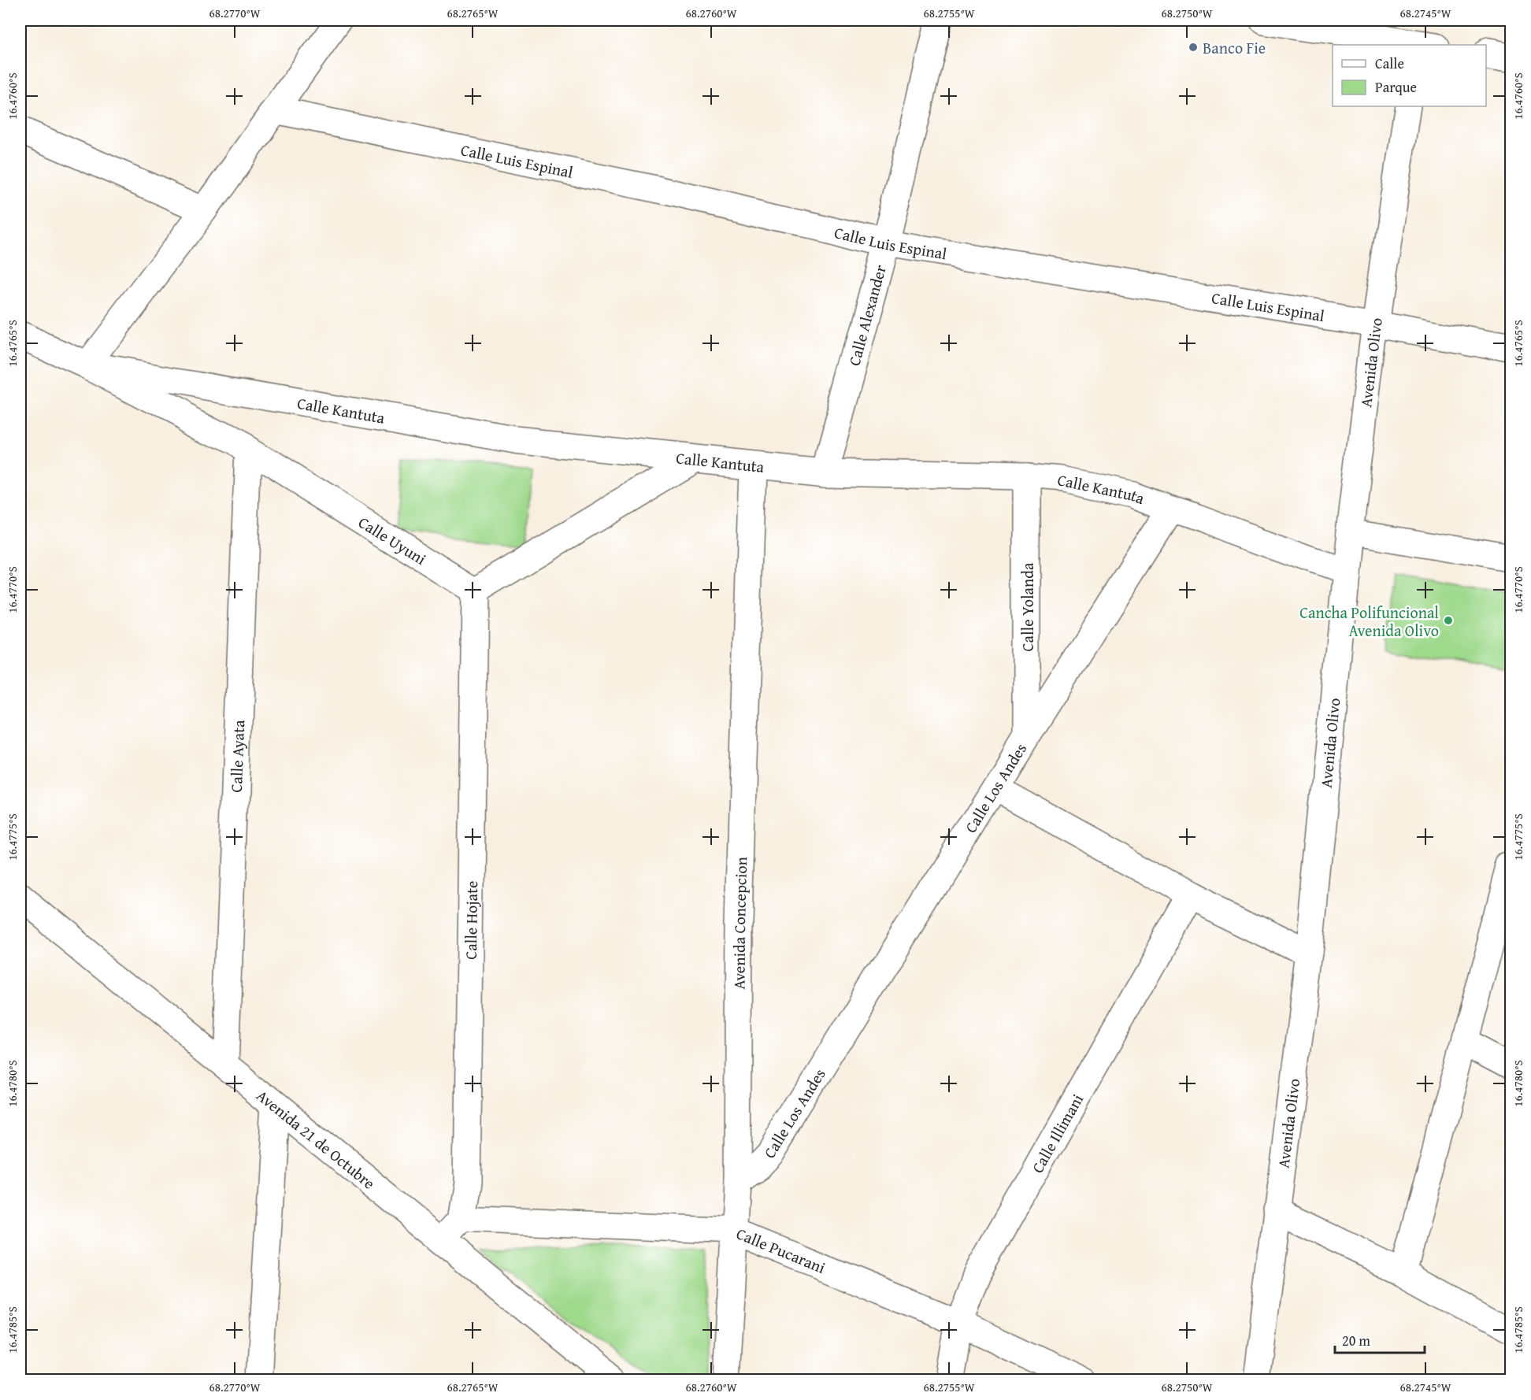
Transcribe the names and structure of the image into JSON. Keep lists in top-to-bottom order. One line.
{"streets":{"street":["Calle Luis Espinal","Calle Alexander","Avenida Olivo","Calle Kantuta","Calle Uyuni","Calle Yolanda","Calle Ayata","Calle Los Andes","Calle Hojate","Avenida Concepcion","Calle Illimani","Avenida 21 de Octubre","Calle Pucarani"]},"crossings":[["Calle Luis Espinal","Calle Alexander"],["Calle Luis Espinal","Avenida Olivo"],["Calle Alexander","Calle Kantuta"],["Avenida Olivo","Calle Kantuta"],["Calle Kantuta","Calle Uyuni"],["Calle Kantuta","Calle Yolanda"],["Calle Kantuta","Calle Los Andes"],["Calle Kantuta","Avenida Concepcion"],["Calle Uyuni","Calle Ayata"],["Calle Uyuni","Calle Hojate"],["Calle Yolanda","Calle Los Andes"],["Calle Ayata","Avenida 21 de Octubre"],["Calle Los Andes","Avenida Concepcion"],["Calle Hojate","Calle Pucarani"],["Avenida Concepcion","Calle Pucarani"],["Calle Illimani","Calle Pucarani"]],"places":["Banco Fie","Cancha Polifuncional Avenida Olivo"],"legend":["Calle","Parque"],"scale_bar":"20 m","coordinates":["68.2770°W","68.2765°W","68.2760°W","68.2755°W","68.2750°W","68.2745°W","16.4760°S","16.4765°S","16.4770°S","16.4775°S","16.4780°S","16.4785°S"]}
